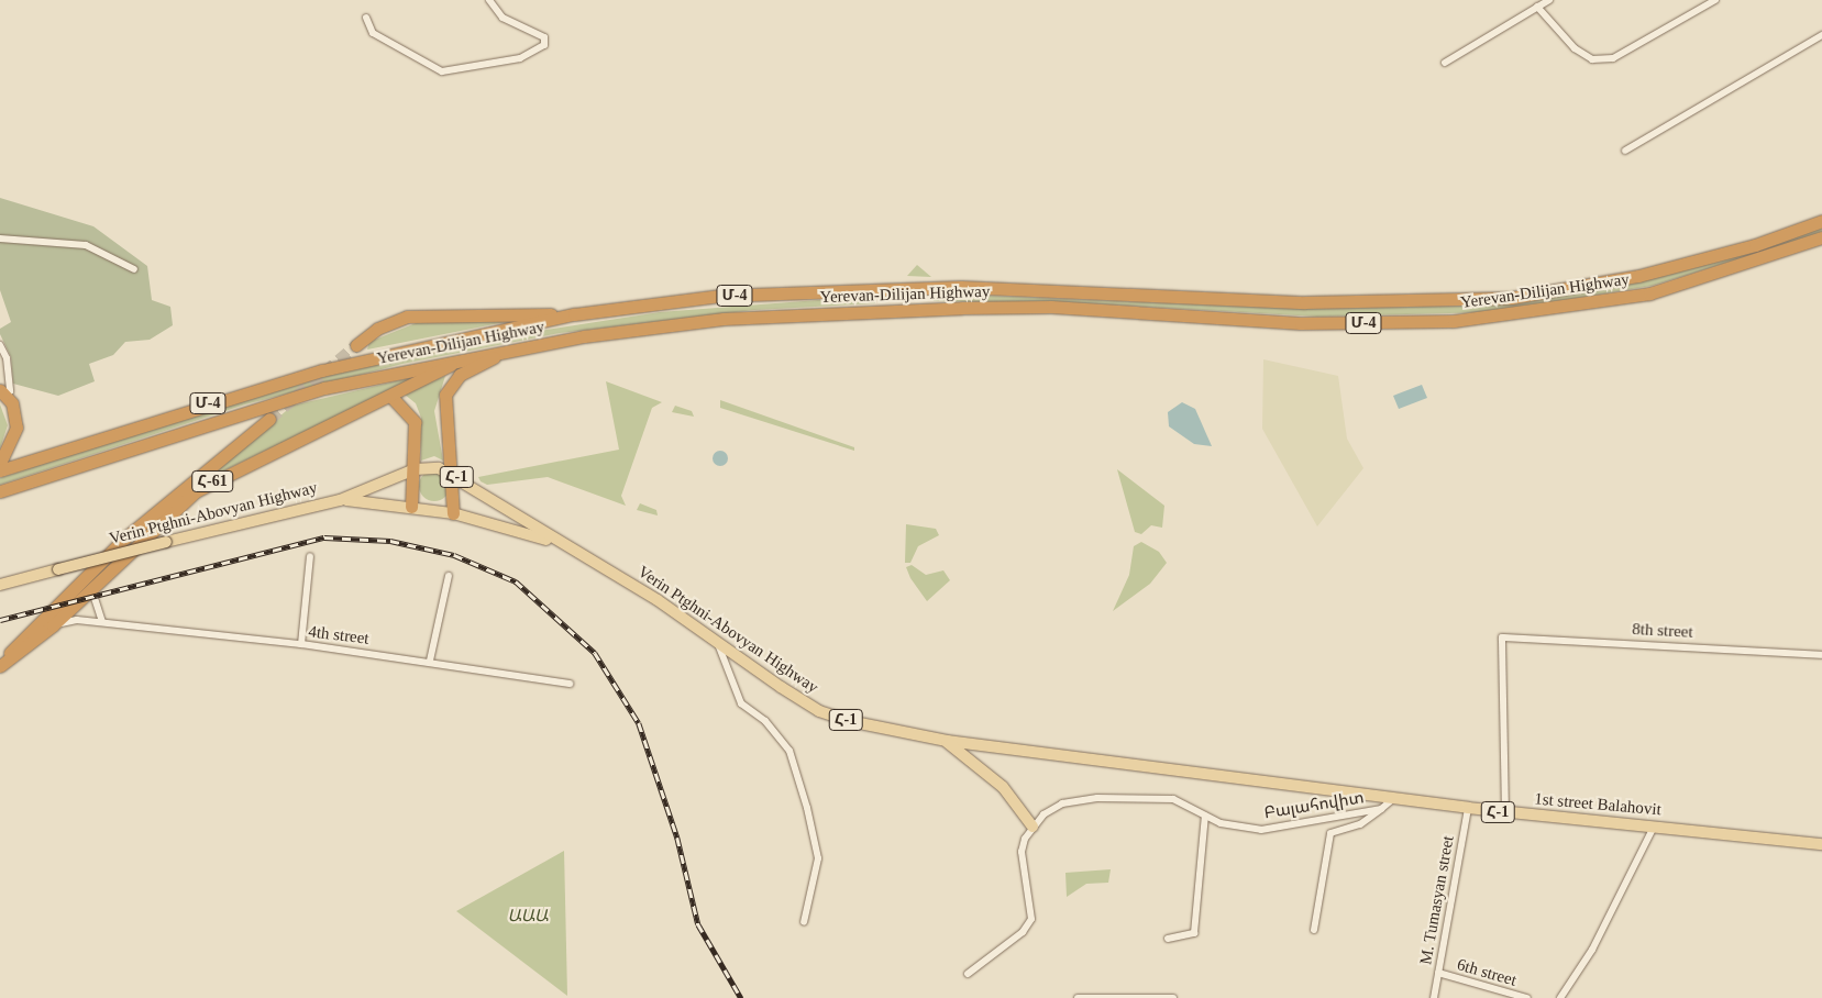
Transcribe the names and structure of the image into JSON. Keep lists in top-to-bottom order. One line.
{"streets":{"highway":["Yerevan-Dilijan Highway","Մ-4","Հ-61"],"main road":["Հ-1","Verin Ptghni-Abovyan Highway","1st street Balahovit"],"street":["8th street","4th street","Բալահովիտ","M. Tumasyan street","6th street"]},"crossings":[["Yerevan-Dilijan Highway","Հ-61"],["Հ-61","4th street"],["Verin Ptghni-Abovyan Highway","1st street Balahovit"],["8th street","1st street Balahovit"],["1st street Balahovit","Բալահովիտ"],["1st street Balahovit","M. Tumasyan street"],["M. Tumasyan street","6th street"]],"parks":["ԱԱԱ"]}
